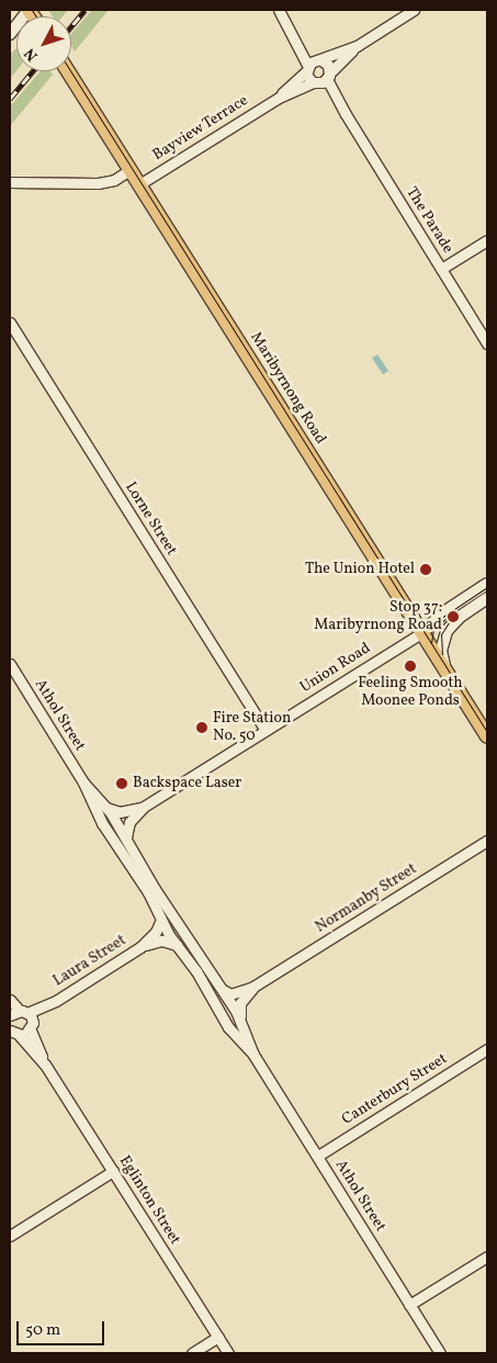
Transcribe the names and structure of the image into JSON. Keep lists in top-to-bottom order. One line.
{"streets":{"main road":["Maribyrnong Road"],"street":["Bayview Terrace","The Parade","Lorne Street","Union Road","Athol Street","Normanby Street","Laura Street","Canterbury Street","Eglinton Street"]},"crossings":[["Bayview Terrace","The Parade"],["Bayview Terrace","Maribyrnong Road"],["Maribyrnong Road","Union Road"],["Lorne Street","Union Road"],["Union Road","Athol Street"],["Athol Street","Normanby Street"],["Athol Street","Laura Street"],["Athol Street","Canterbury Street"],["Laura Street","Eglinton Street"]],"places":["The Union Hotel","Stop 37: Maribyrnong Road","Feeling Smooth Moonee Ponds","Fire Station No. 50","Backspace Laser"],"scale_bar":"50 m","north":"bottom left"}
